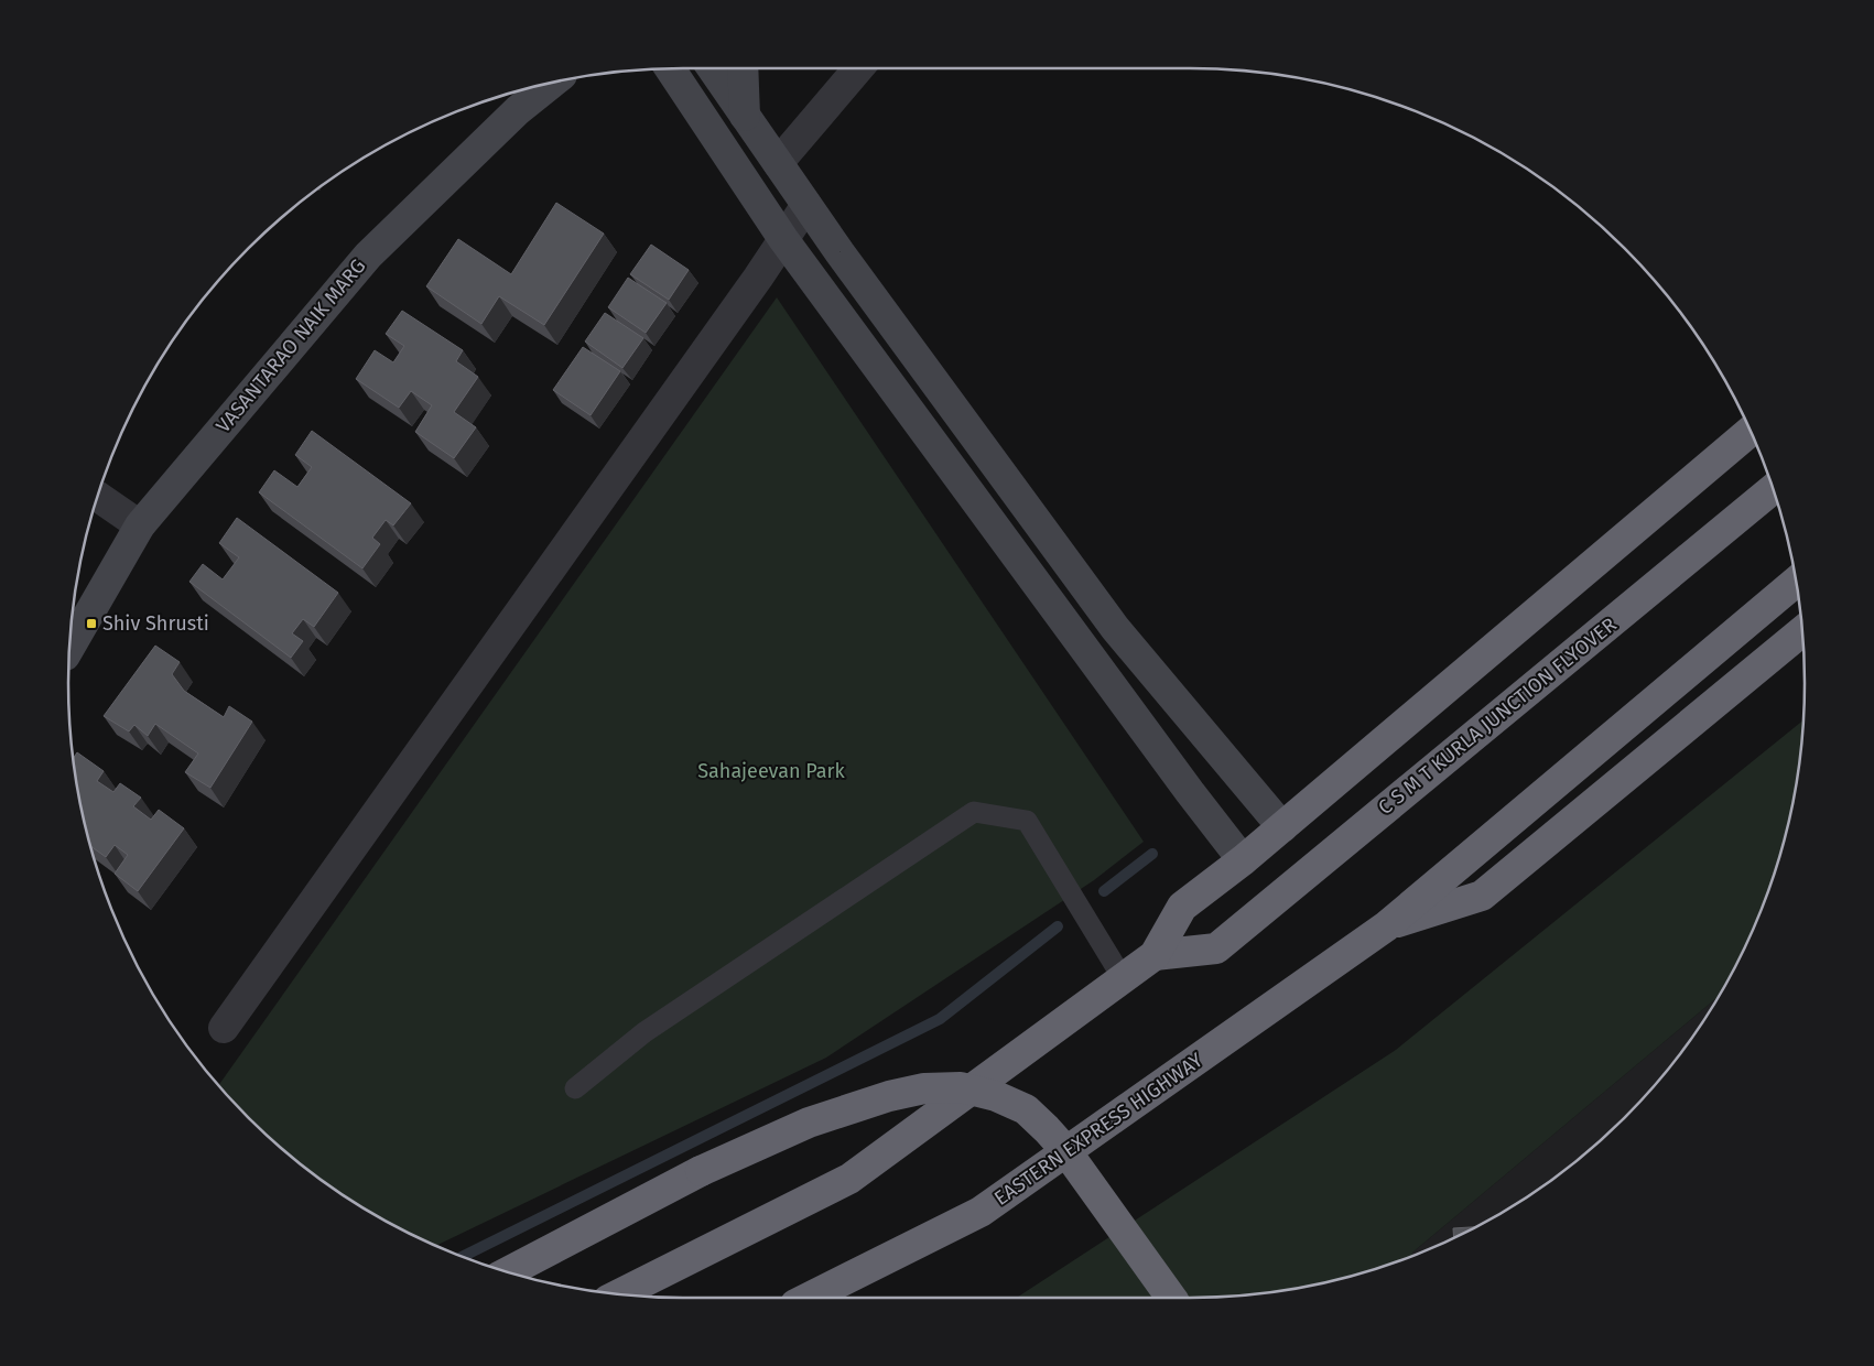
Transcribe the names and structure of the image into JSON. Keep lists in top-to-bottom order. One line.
{"streets":{"highway":["C S M T KURLA JUNCTION FLYOVER","EASTERN EXPRESS HIGHWAY"],"street":["VASANTARAO NAIK MARG"]},"parks":["Sahajeevan Park"],"places":{"transit":["Shiv Shrusti"]}}
